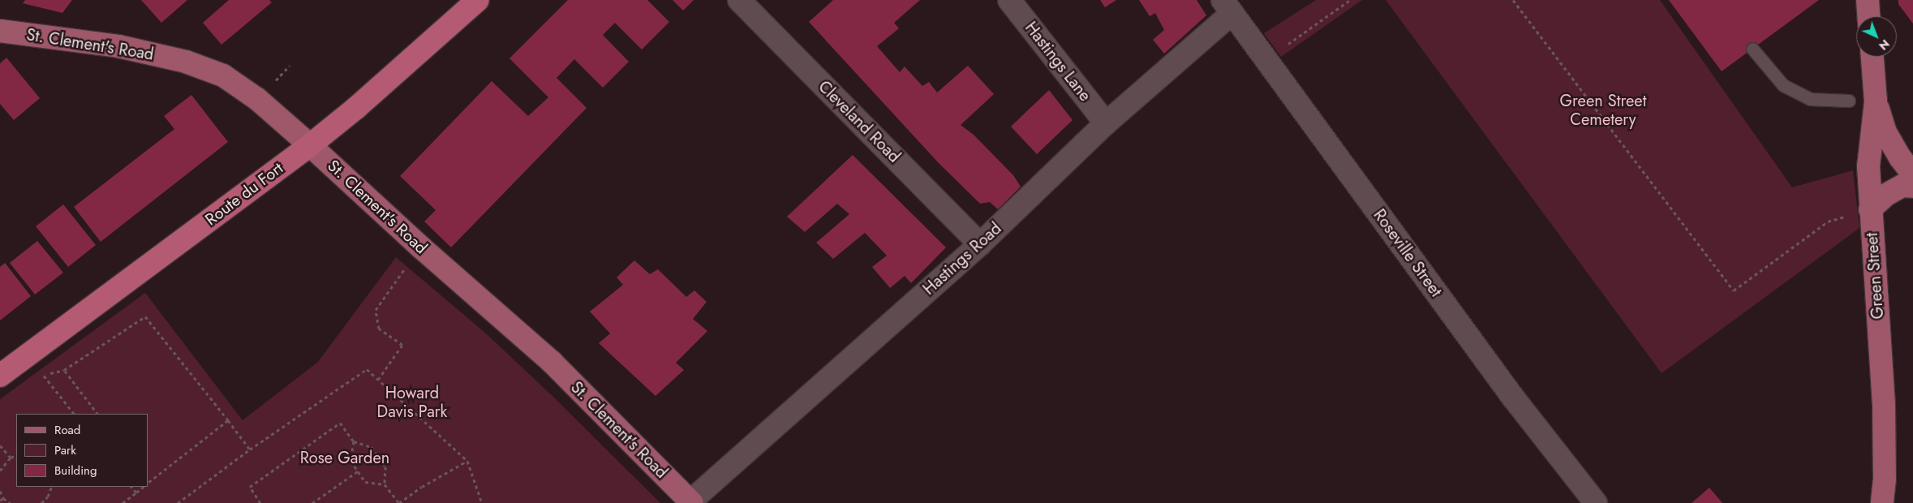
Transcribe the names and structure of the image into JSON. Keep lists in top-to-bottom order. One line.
{"streets":{"highway":["Route du Fort"],"main road":["St. Clement's Road","Hastings Lane","Cleveland Road","Roseville Street","Hastings Road","Green Street"]},"crossings":[["St. Clement's Road","Route du Fort"],["St. Clement's Road","Hastings Road"],["Hastings Lane","Hastings Road"],["Cleveland Road","Hastings Road"],["Roseville Street","Hastings Road"]],"parks":["Green Street Cemetery","Howard Davis Park","Rose Garden"],"legend":["Road","Park","Building"],"north":"bottom right"}
